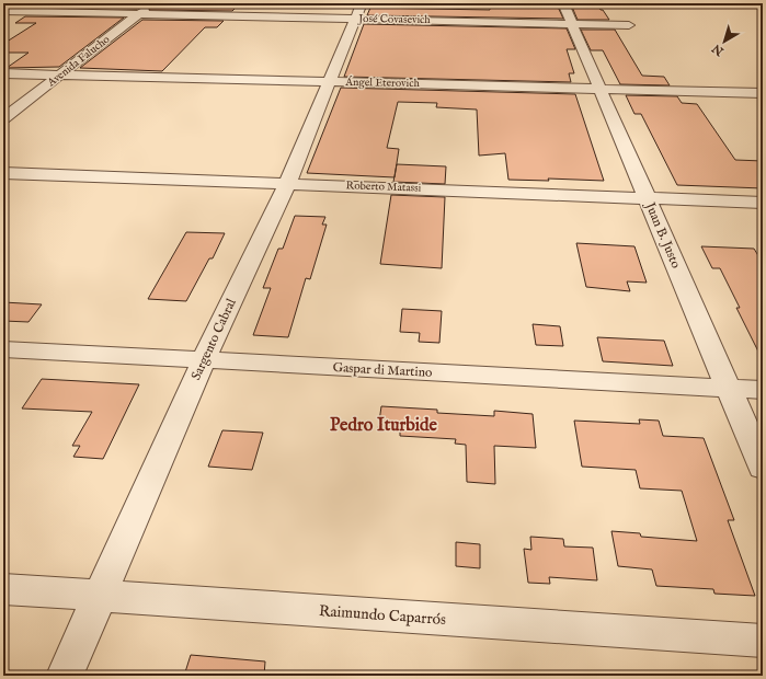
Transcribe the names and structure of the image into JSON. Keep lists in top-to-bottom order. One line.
{"streets":{"street":["José Covasevich","Avenida Falucho","Ángel Eterovich","Roberto Matassi","Juan B. Justo","Sargento Cabral","Gaspar di Martino","Raimundo Caparrós"]},"crossings":[["José Covasevich","Avenida Falucho"],["José Covasevich","Juan B. Justo"],["José Covasevich","Sargento Cabral"],["Avenida Falucho","Ángel Eterovich"],["Ángel Eterovich","Juan B. Justo"],["Ángel Eterovich","Sargento Cabral"],["Roberto Matassi","Juan B. Justo"],["Roberto Matassi","Sargento Cabral"],["Juan B. Justo","Gaspar di Martino"],["Sargento Cabral","Gaspar di Martino"],["Sargento Cabral","Raimundo Caparrós"]],"districts":["Pedro Iturbide"],"north":"bottom left"}
